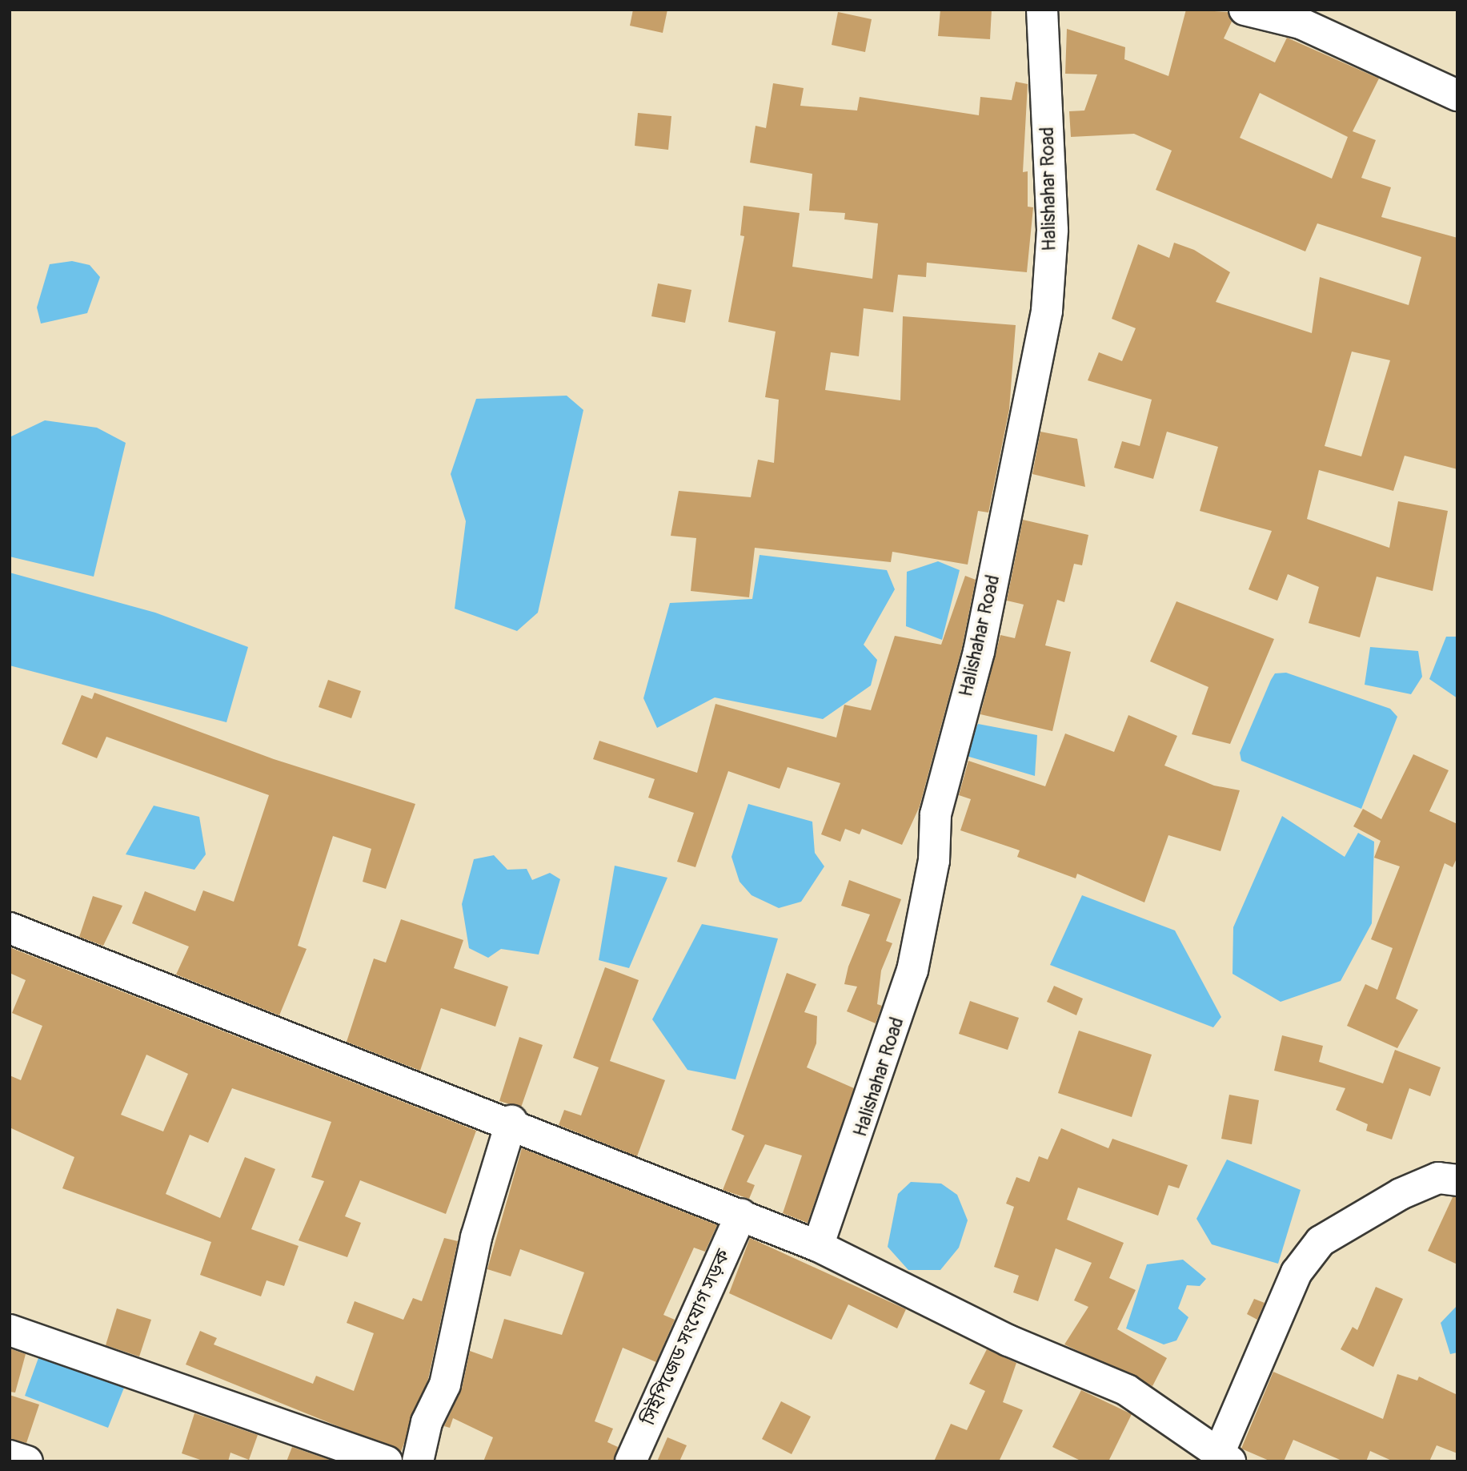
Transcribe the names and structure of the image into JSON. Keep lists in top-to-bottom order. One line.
{"streets":{"street":["Halishahar Road","সিইপিজেড সংযোগ সড়ক"]}}
